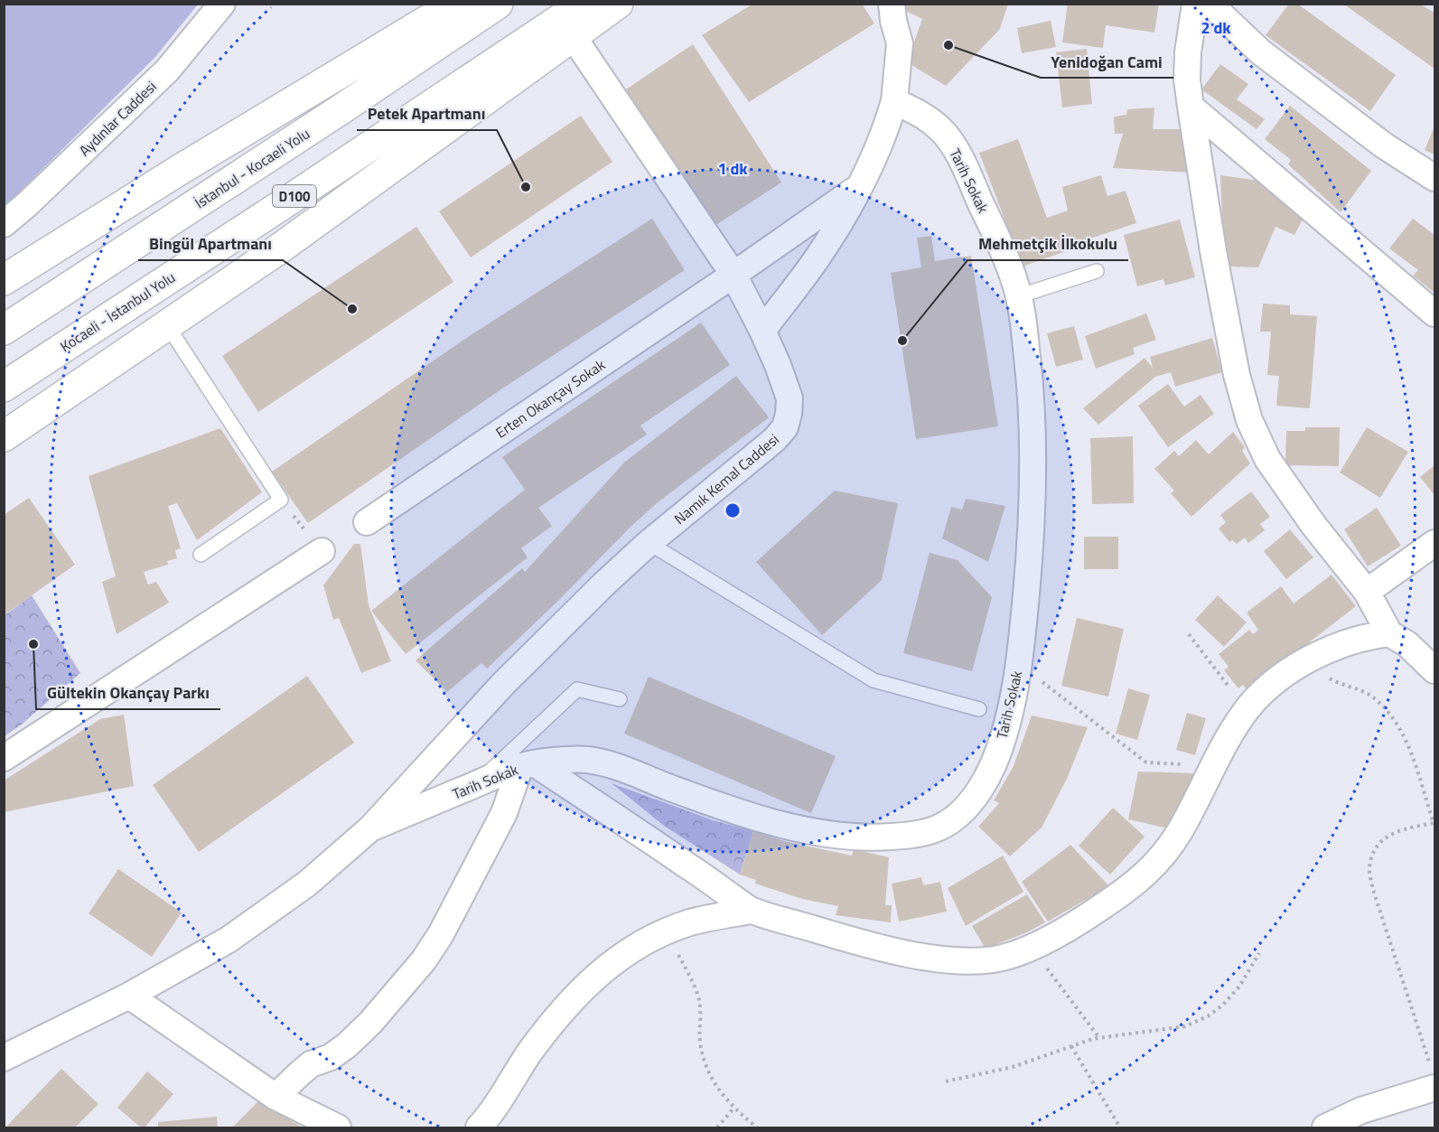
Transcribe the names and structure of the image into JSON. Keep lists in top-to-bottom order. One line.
{"streets":{"highway":["İstanbul - Kocaeli Yolu","D100","Kocaeli - İstanbul Yolu"],"street":["Aydınlar Caddesi","Tarih Sokak","Erten Okançay Sokak","Namık Kemal Caddesi"]},"crossings":[["Tarih Sokak","Namık Kemal Caddesi"],["Erten Okançay Sokak","Namık Kemal Caddesi"]],"places":["Yenidoğan Cami","Petek Apartmanı","Bingül Apartmanı","Mehmetçik İlkokulu","Gültekin Okançay Parkı"],"rings":["2 dk","1 dk"]}
